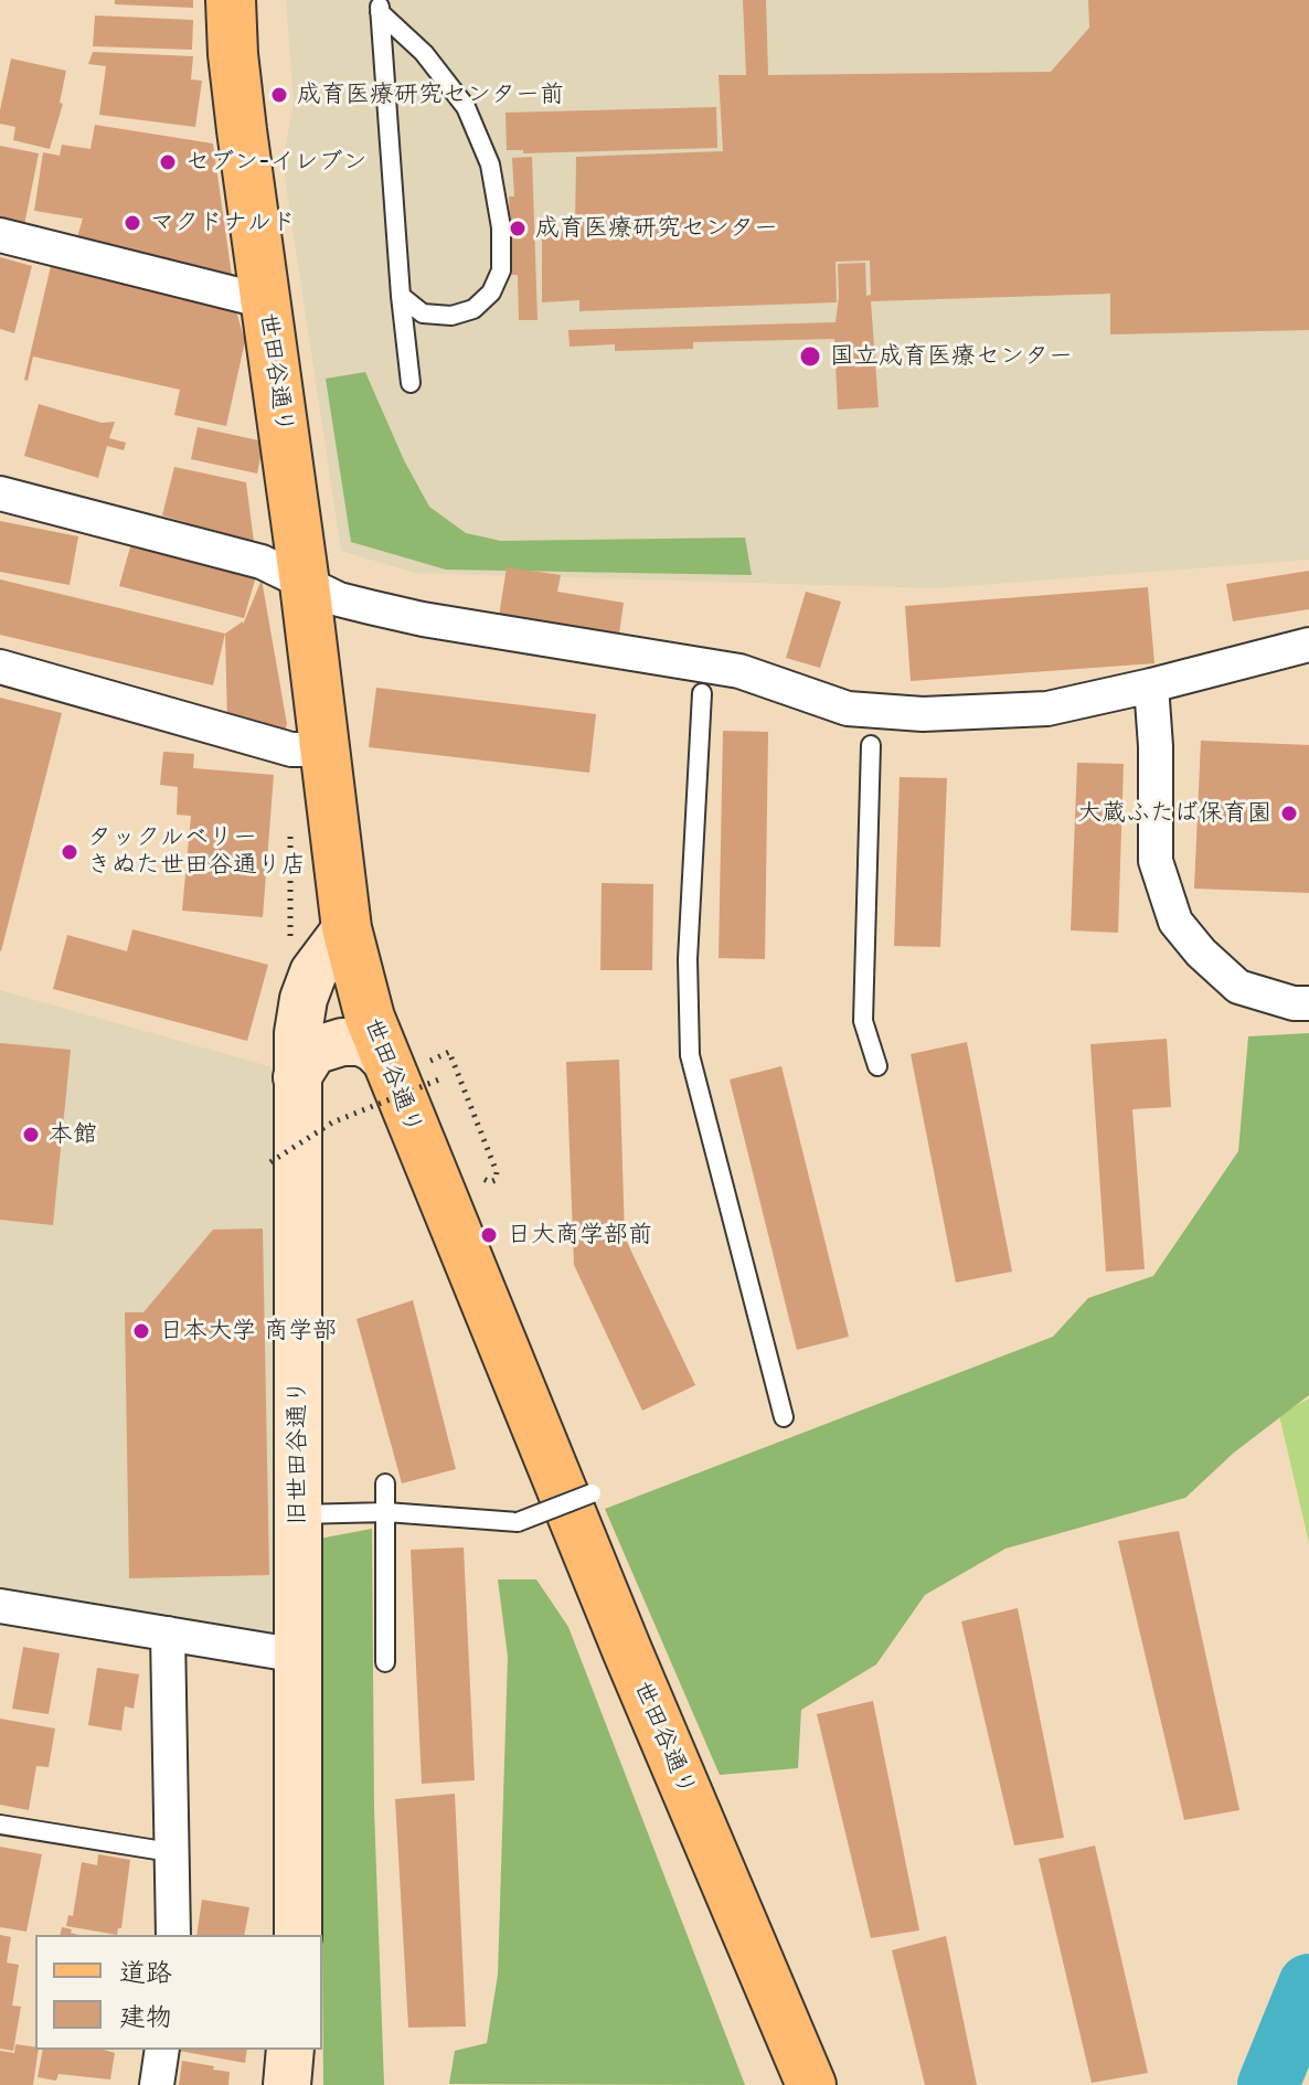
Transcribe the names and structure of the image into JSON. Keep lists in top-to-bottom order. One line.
{"streets":{"main road":["世田谷通り"],"street":["旧世田谷通り"]},"crossings":[["世田谷通り","旧世田谷通り"]],"places":["成育医療研究センター前","セブン-イレブン","マクドナルド","成育医療研究センター","国立成育医療センター","大蔵ふたば保育園","タックルベリー きぬた世田谷通り店","本館","日大商学部前","日本大学 商学部"],"legend":["道路","建物"]}
